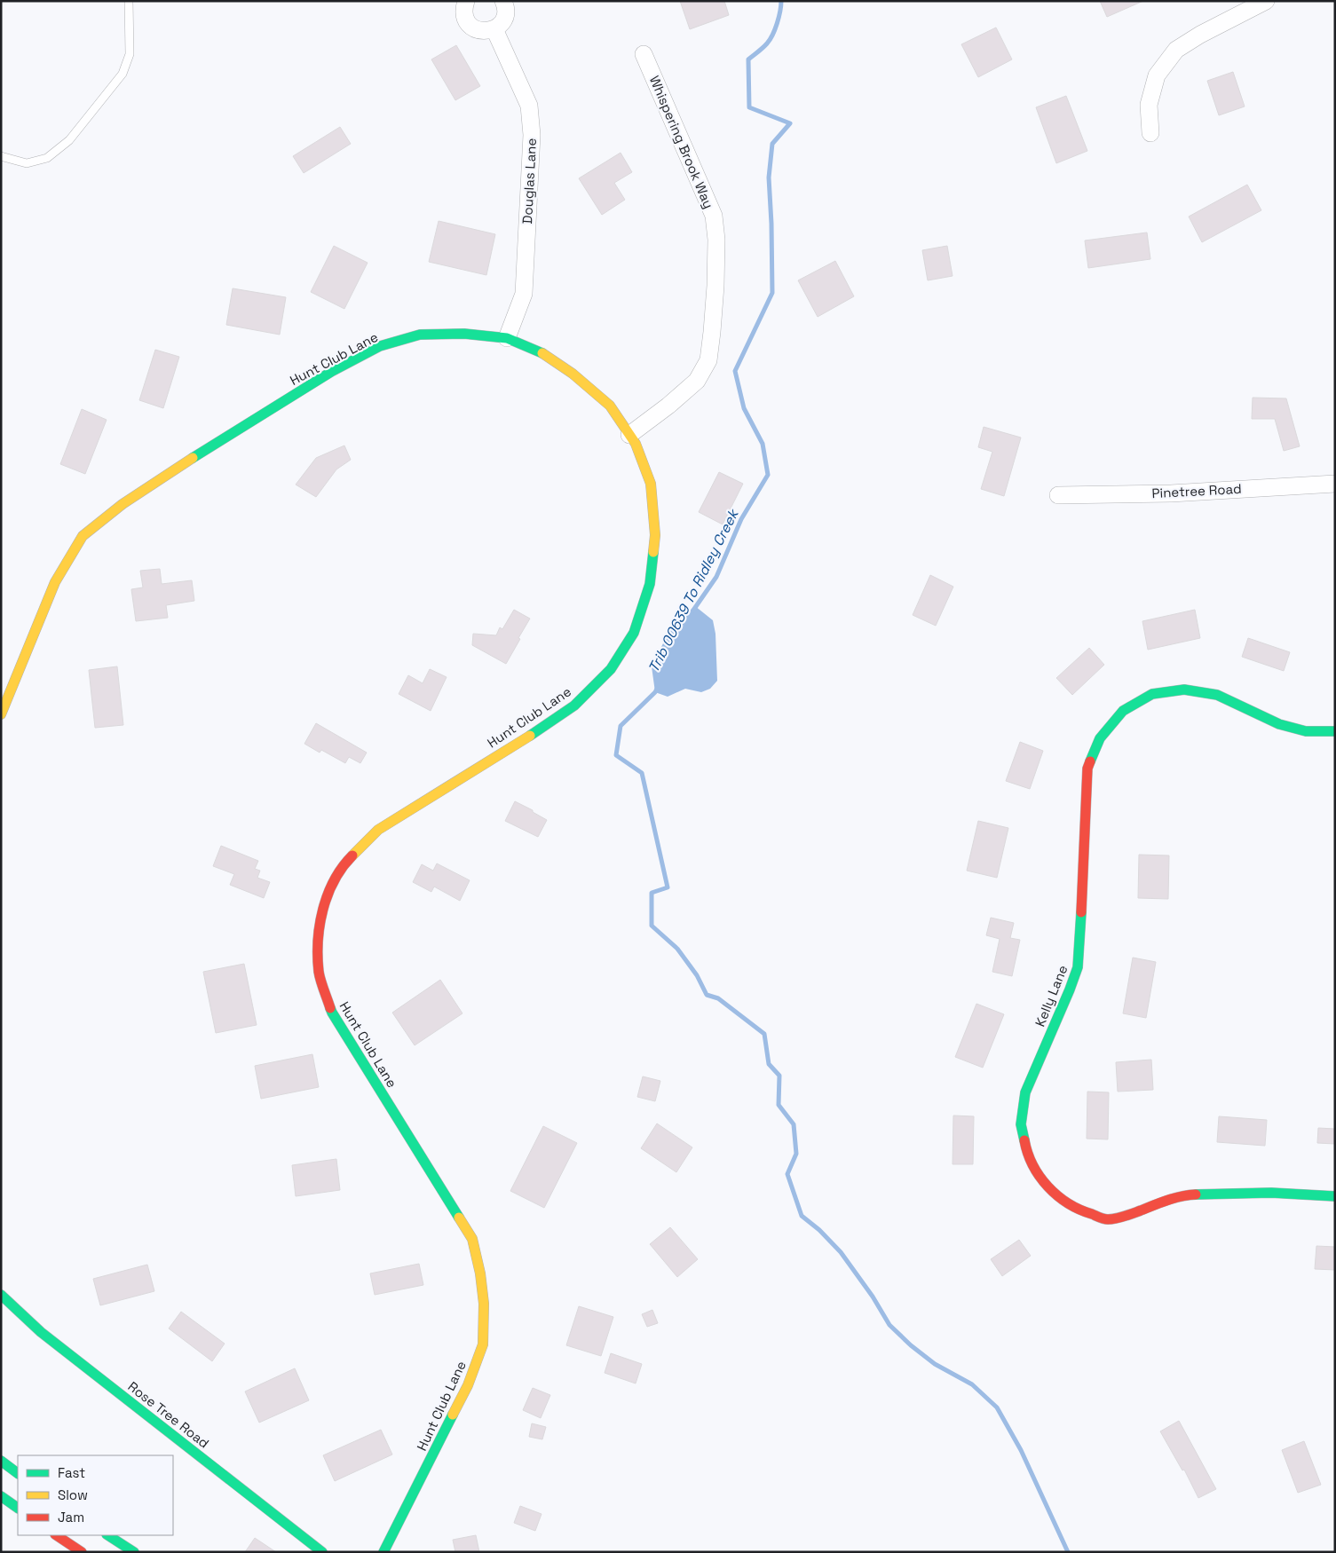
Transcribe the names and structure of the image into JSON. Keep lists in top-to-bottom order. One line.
{"streets":{"main road":["Hunt Club Lane","Kelly Lane","Rose Tree Road"],"street":["Whispering Brook Way","Douglas Lane","Pinetree Road"]},"crossings":[["Whispering Brook Way","Hunt Club Lane"],["Douglas Lane","Hunt Club Lane"]],"water":["Trib 00639 To Ridley Creek"],"legend":["Fast","Slow","Jam"]}
